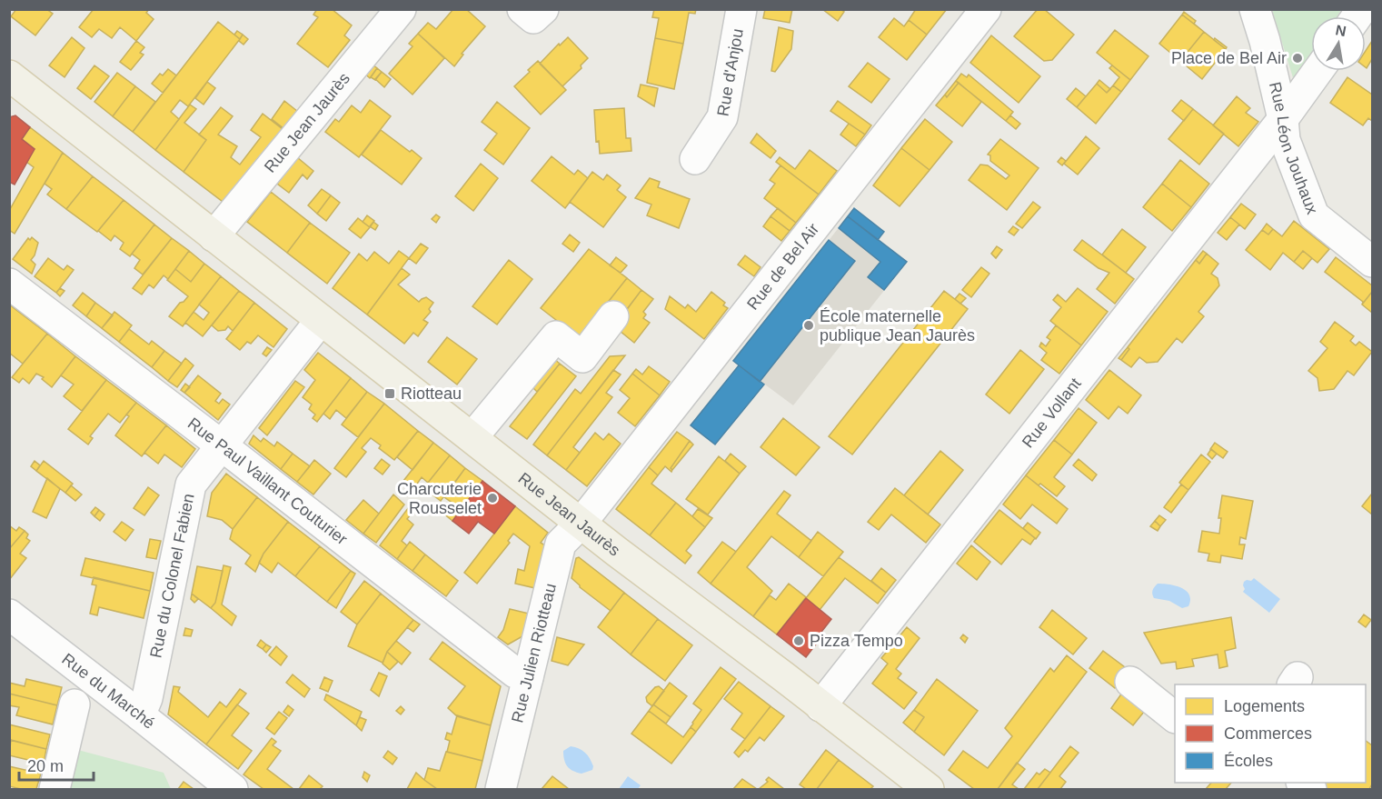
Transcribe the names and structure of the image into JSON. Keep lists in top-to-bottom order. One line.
{"streets":{"main road":["Rue Jean Jaurès"],"street":["Rue d'Anjou","Rue Léon Jouhaux","Rue de Bel Air","Rue Vollant","Rue Paul Vaillant Couturier","Rue du Colonel Fabien","Rue Julien Riotteau","Rue du Marché"]},"crossings":[["Rue Jean Jaurès","Rue de Bel Air"],["Rue Jean Jaurès","Rue Vollant"],["Rue Jean Jaurès","Rue du Colonel Fabien"],["Rue Jean Jaurès","Rue Julien Riotteau"],["Rue Léon Jouhaux","Rue Vollant"],["Rue de Bel Air","Rue Julien Riotteau"],["Rue Paul Vaillant Couturier","Rue du Colonel Fabien"],["Rue Paul Vaillant Couturier","Rue Julien Riotteau"],["Rue du Colonel Fabien","Rue du Marché"]],"places":{"other":["Place de Bel Air","École maternelle publique Jean Jaurès","Charcuterie Rousselet","Pizza Tempo"],"transit":["Riotteau"]},"legend":["Logements","Commerces","Écoles"],"scale_bar":"20 m","north":"top"}
